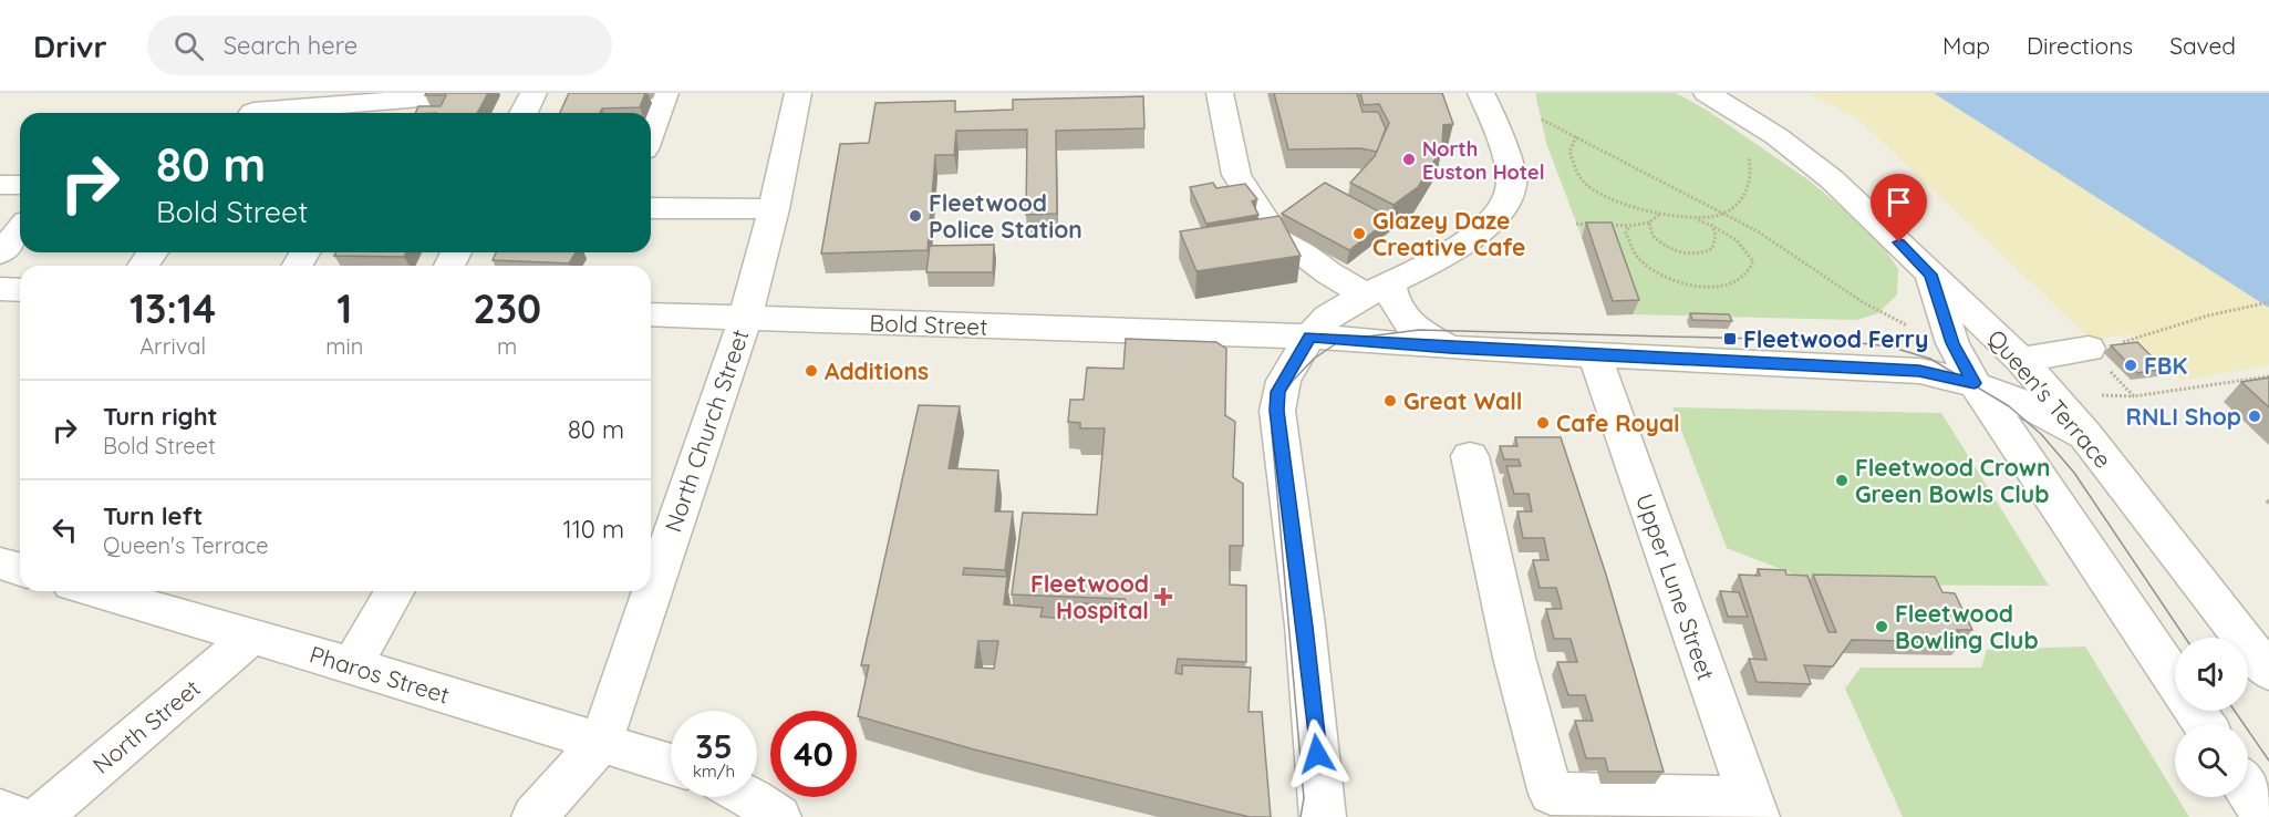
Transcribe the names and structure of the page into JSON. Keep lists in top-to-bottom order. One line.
{"streets":{"street":["Bold Street","Queen's Terrace","North Church Street","Upper Lune Street","Pharos Street","North Street"]},"crossings":[["Bold Street","Queen's Terrace"],["Bold Street","North Church Street"],["Bold Street","Upper Lune Street"],["North Church Street","Pharos Street"],["Pharos Street","North Street"]],"places":{"other":["North Euston Hotel","Fleetwood Police Station","Glazey Daze Creative Cafe","FBK","Additions","Great Wall","RNLI Shop","Cafe Royal","Fleetwood Crown Green Bowls Club","Fleetwood Bowling Club"],"transit":["Fleetwood Ferry"],"health":["Fleetwood Hospital"]},"page":{"header":"Drivr","search":"Search here","nav":["Map","Directions","Saved"],"turn":["80 m","Bold Street"],"eta":["13:14","Arrival","1","min","230","m"],"list":[{"name":"Turn right","note":"Bold Street","value":"80 m"},{"name":"Turn left","note":"Queen's Terrace","value":"110 m"}],"speed":"35 km/h","limit":"40"}}
